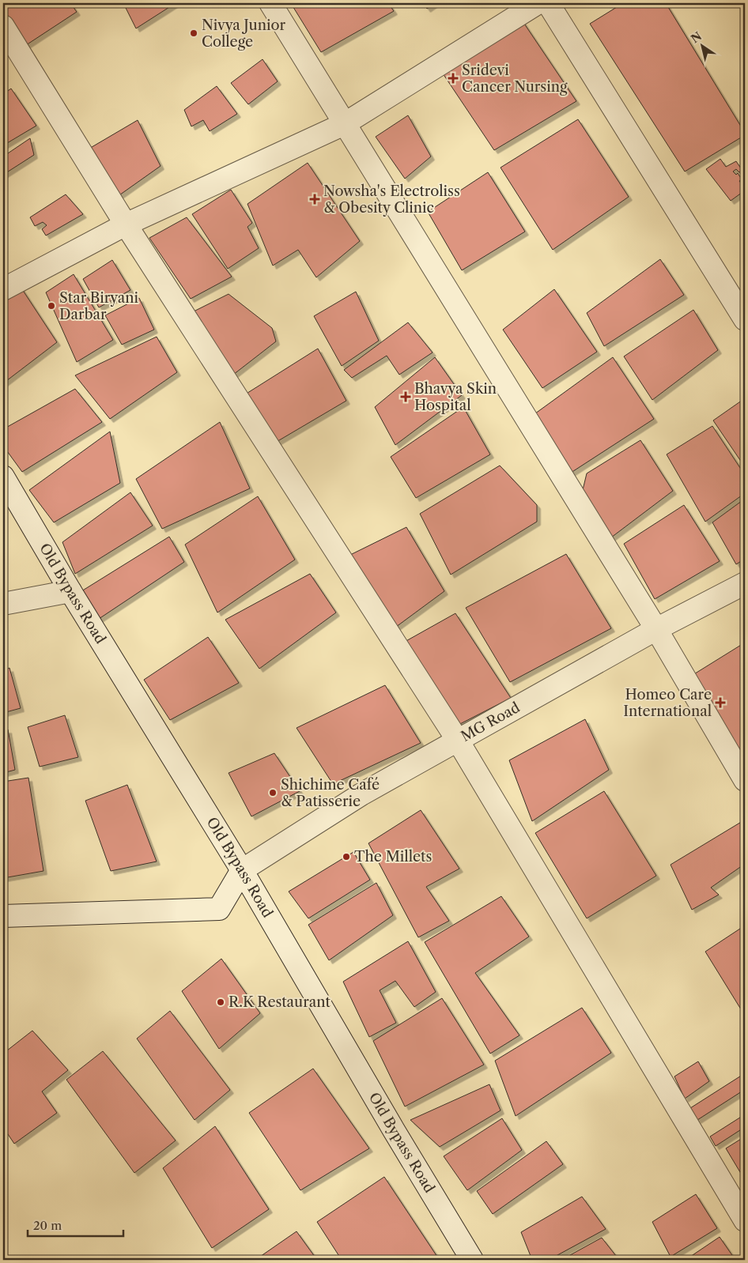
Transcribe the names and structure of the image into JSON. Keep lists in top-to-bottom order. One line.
{"streets":{"street":["Old Bypass Road","MG Road"]},"crossings":[["Old Bypass Road","MG Road"]],"places":{"other":["Nivya Junior College","Star Biryani Darbar","Shichime Café & Patisserie","The Millets","R.K Restaurant"],"health":["Sridevi Cancer Nursing","Nowsha's Electroliss & Obesity Clinic","Bhavya Skin Hospital","Homeo Care International"]},"scale_bar":"20 m","north":"top left"}
